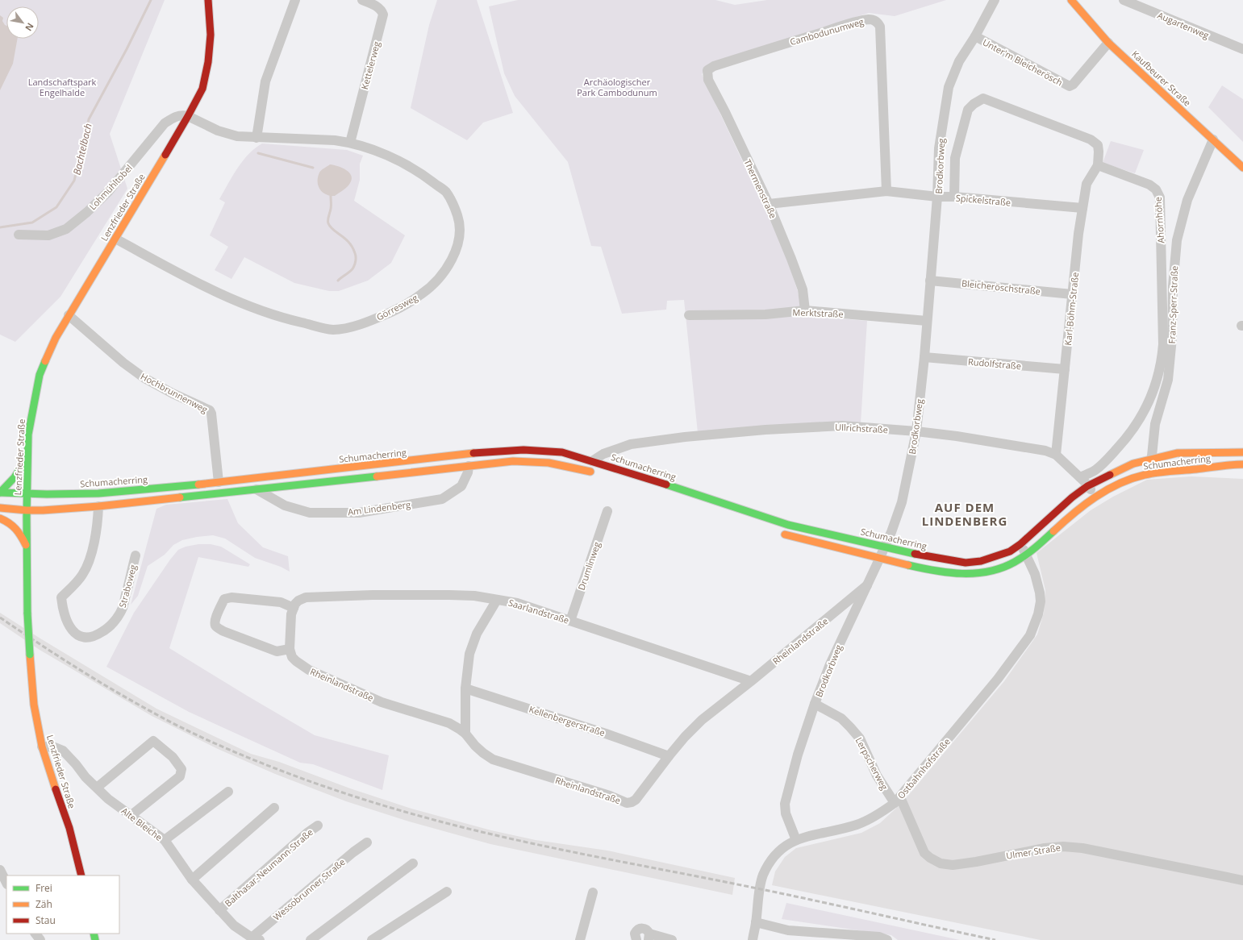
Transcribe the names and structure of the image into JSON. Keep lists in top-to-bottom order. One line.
{"streets":{"main road":["Kaufbeurer Straße","Lenzfrieder Straße","Schumacherring"],"street":["Augartenweg","Cambodunumweg","Unter'm Bleicherösch","Kettelerweg","Brodkorbweg","Lohmühltobel","Thermenstraße","Spickelstraße","Ahornhöhe","Bleicheröschstraße","Franz-Sperr-Straße","Görresweg","Karl-Böhm-Straße","Merktstraße","Rudolfstraße","Hochbrunnenweg","Ullrichstraße","Am Lindenberg","Drumlinweg","Straboweg","Saarlandstraße","Rheinlandstraße","Kellenbergerstraße","Lerpscherweg","Ostbahnhofstraße","Alte Bleiche","Ulmer Straße","Balthasar-Neumann-Straße","Wessobrunner Straße"]},"crossings":[["Cambodunumweg","Thermenstraße"],["Cambodunumweg","Spickelstraße"],["Unter'm Bleicherösch","Kaufbeurer Straße"],["Unter'm Bleicherösch","Brodkorbweg"],["Kettelerweg","Görresweg"],["Kaufbeurer Straße","Franz-Sperr-Straße"],["Brodkorbweg","Spickelstraße"],["Brodkorbweg","Bleicheröschstraße"],["Brodkorbweg","Merktstraße"],["Brodkorbweg","Rudolfstraße"],["Brodkorbweg","Ullrichstraße"],["Brodkorbweg","Schumacherring"],["Brodkorbweg","Rheinlandstraße"],["Brodkorbweg","Lerpscherweg"],["Brodkorbweg","Ostbahnhofstraße"],["Lohmühltobel","Lenzfrieder Straße"],["Lohmühltobel","Görresweg"],["Thermenstraße","Spickelstraße"],["Thermenstraße","Merktstraße"],["Spickelstraße","Karl-Böhm-Straße"],["Lenzfrieder Straße","Görresweg"],["Lenzfrieder Straße","Hochbrunnenweg"],["Lenzfrieder Straße","Schumacherring"],["Lenzfrieder Straße","Alte Bleiche"],["Ahornhöhe","Karl-Böhm-Straße"],["Ahornhöhe","Ullrichstraße"],["Bleicheröschstraße","Karl-Böhm-Straße"],["Franz-Sperr-Straße","Schumacherring"],["Karl-Böhm-Straße","Rudolfstraße"],["Karl-Böhm-Straße","Ullrichstraße"],["Hochbrunnenweg","Schumacherring"],["Ullrichstraße","Schumacherring"],["Schumacherring","Ostbahnhofstraße"],["Drumlinweg","Saarlandstraße"],["Saarlandstraße","Rheinlandstraße"],["Rheinlandstraße","Kellenbergerstraße"],["Lerpscherweg","Ostbahnhofstraße"],["Lerpscherweg","Ulmer Straße"],["Ostbahnhofstraße","Ulmer Straße"],["Alte Bleiche","Balthasar-Neumann-Straße"],["Alte Bleiche","Wessobrunner Straße"]],"districts":["AUF DEM LINDENBERG"],"water":["Bachtelbach"],"parks":["Landschaftspark Engelhalde","Archäologischer Park Cambodunum"],"legend":["Frei","Zäh","Stau"],"north":"bottom right"}
